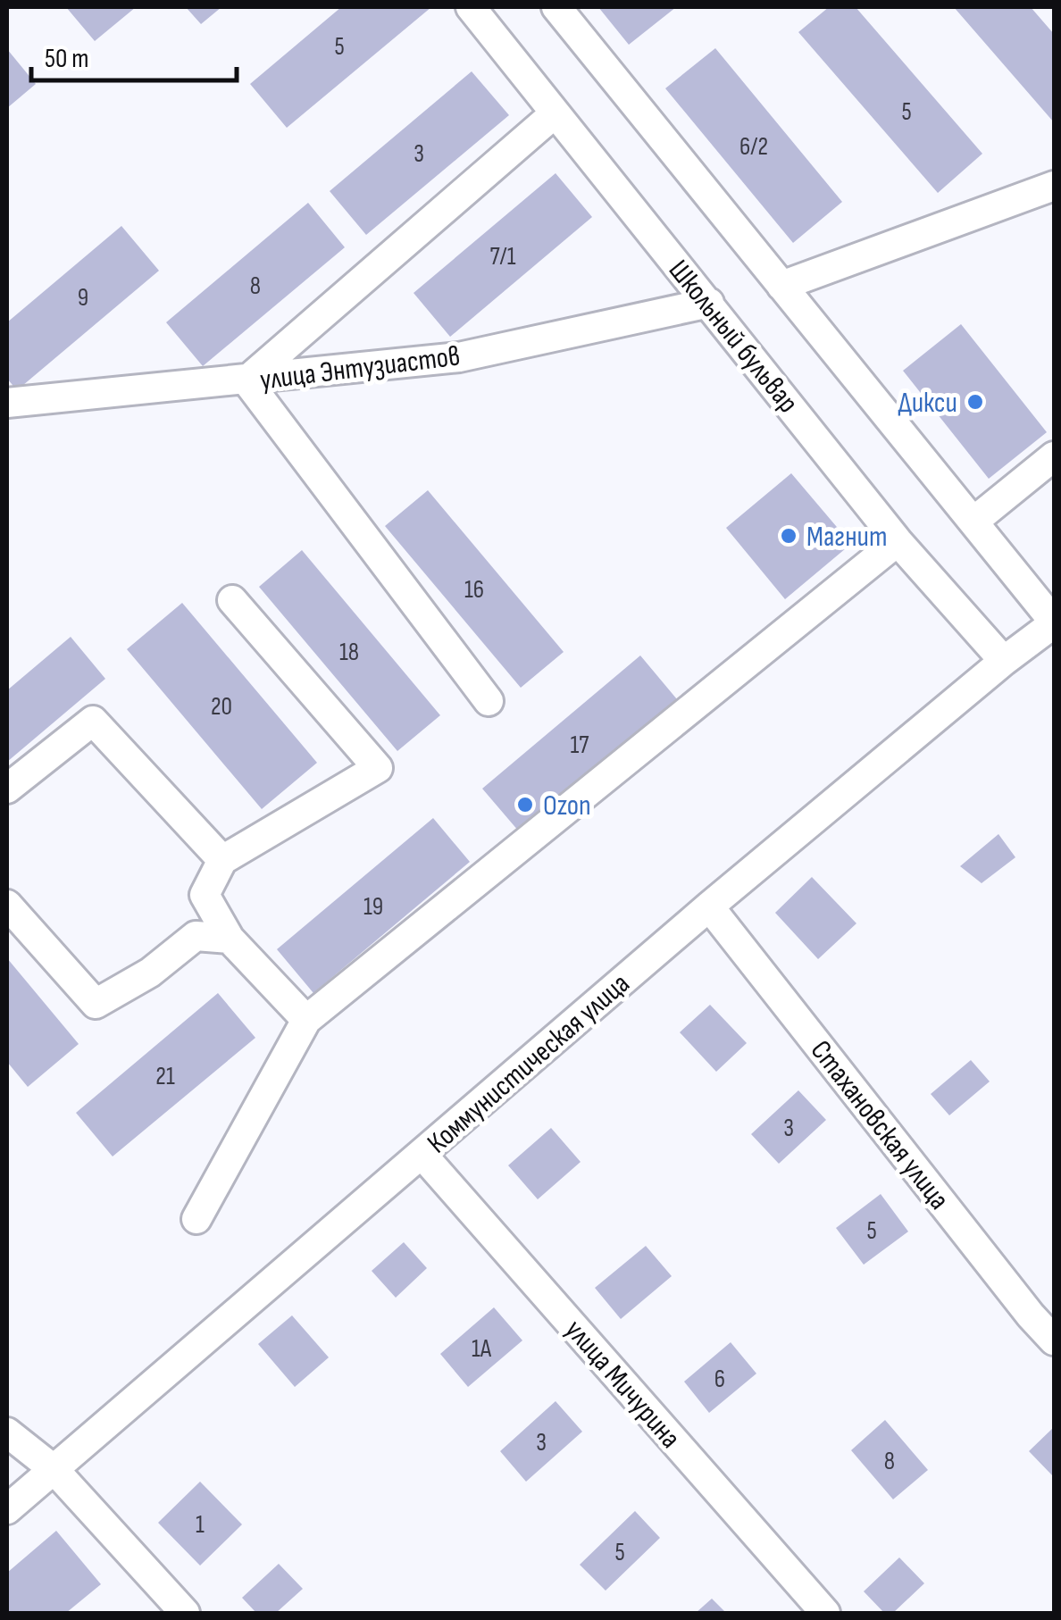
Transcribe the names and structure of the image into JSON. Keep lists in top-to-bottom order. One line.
{"streets":{"street":["Школьный бульвар","улица Энтузиастов","Коммунистическая улица","Стахановская улица","улица Мичурина"]},"crossings":[["Школьный бульвар","улица Энтузиастов"],["Школьный бульвар","Коммунистическая улица"],["Коммунистическая улица","Стахановская улица"],["Коммунистическая улица","улица Мичурина"]],"places":["Дикси","Магнит","Ozon"],"house_numbers":["5","5","6/2","3","7/1","8","9","16","18","20","17","19","21","3","5","1А","6","3","8","1","5"],"scale_bar":"50 m"}
